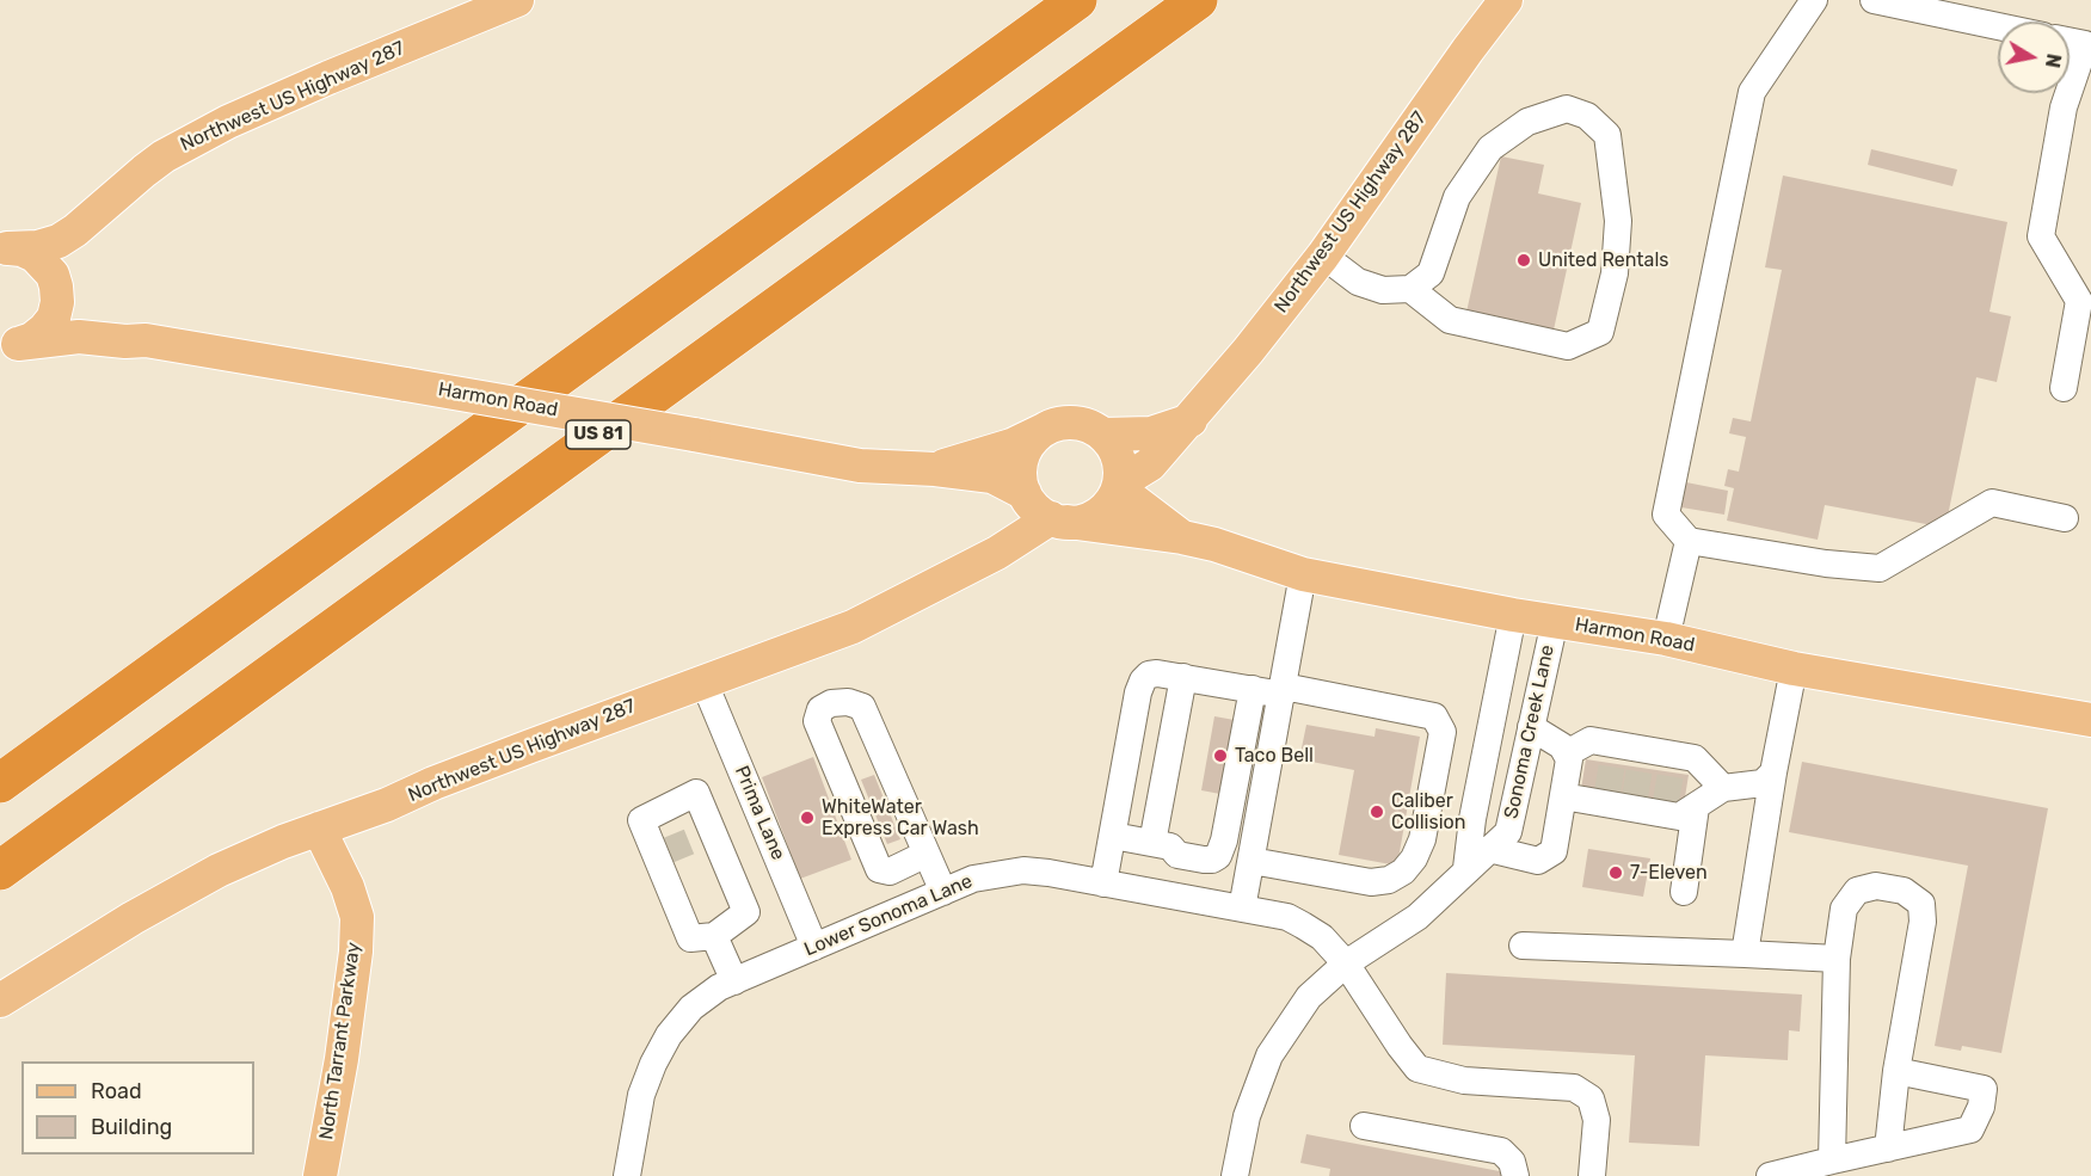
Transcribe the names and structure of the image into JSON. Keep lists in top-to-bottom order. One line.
{"streets":{"highway":["US 81"],"main road":["Northwest US Highway 287","Harmon Road","North Tarrant Parkway"],"street":["Sonoma Creek Lane","Prima Lane","Lower Sonoma Lane"]},"crossings":[["Northwest US Highway 287","Harmon Road"],["Northwest US Highway 287","Prima Lane"],["Northwest US Highway 287","North Tarrant Parkway"],["Harmon Road","Sonoma Creek Lane"],["Sonoma Creek Lane","Lower Sonoma Lane"],["Prima Lane","Lower Sonoma Lane"]],"places":["United Rentals","Taco Bell","Caliber Collision","WhiteWater Express Car Wash","7-Eleven"],"legend":["Road","Building"],"north":"right"}
